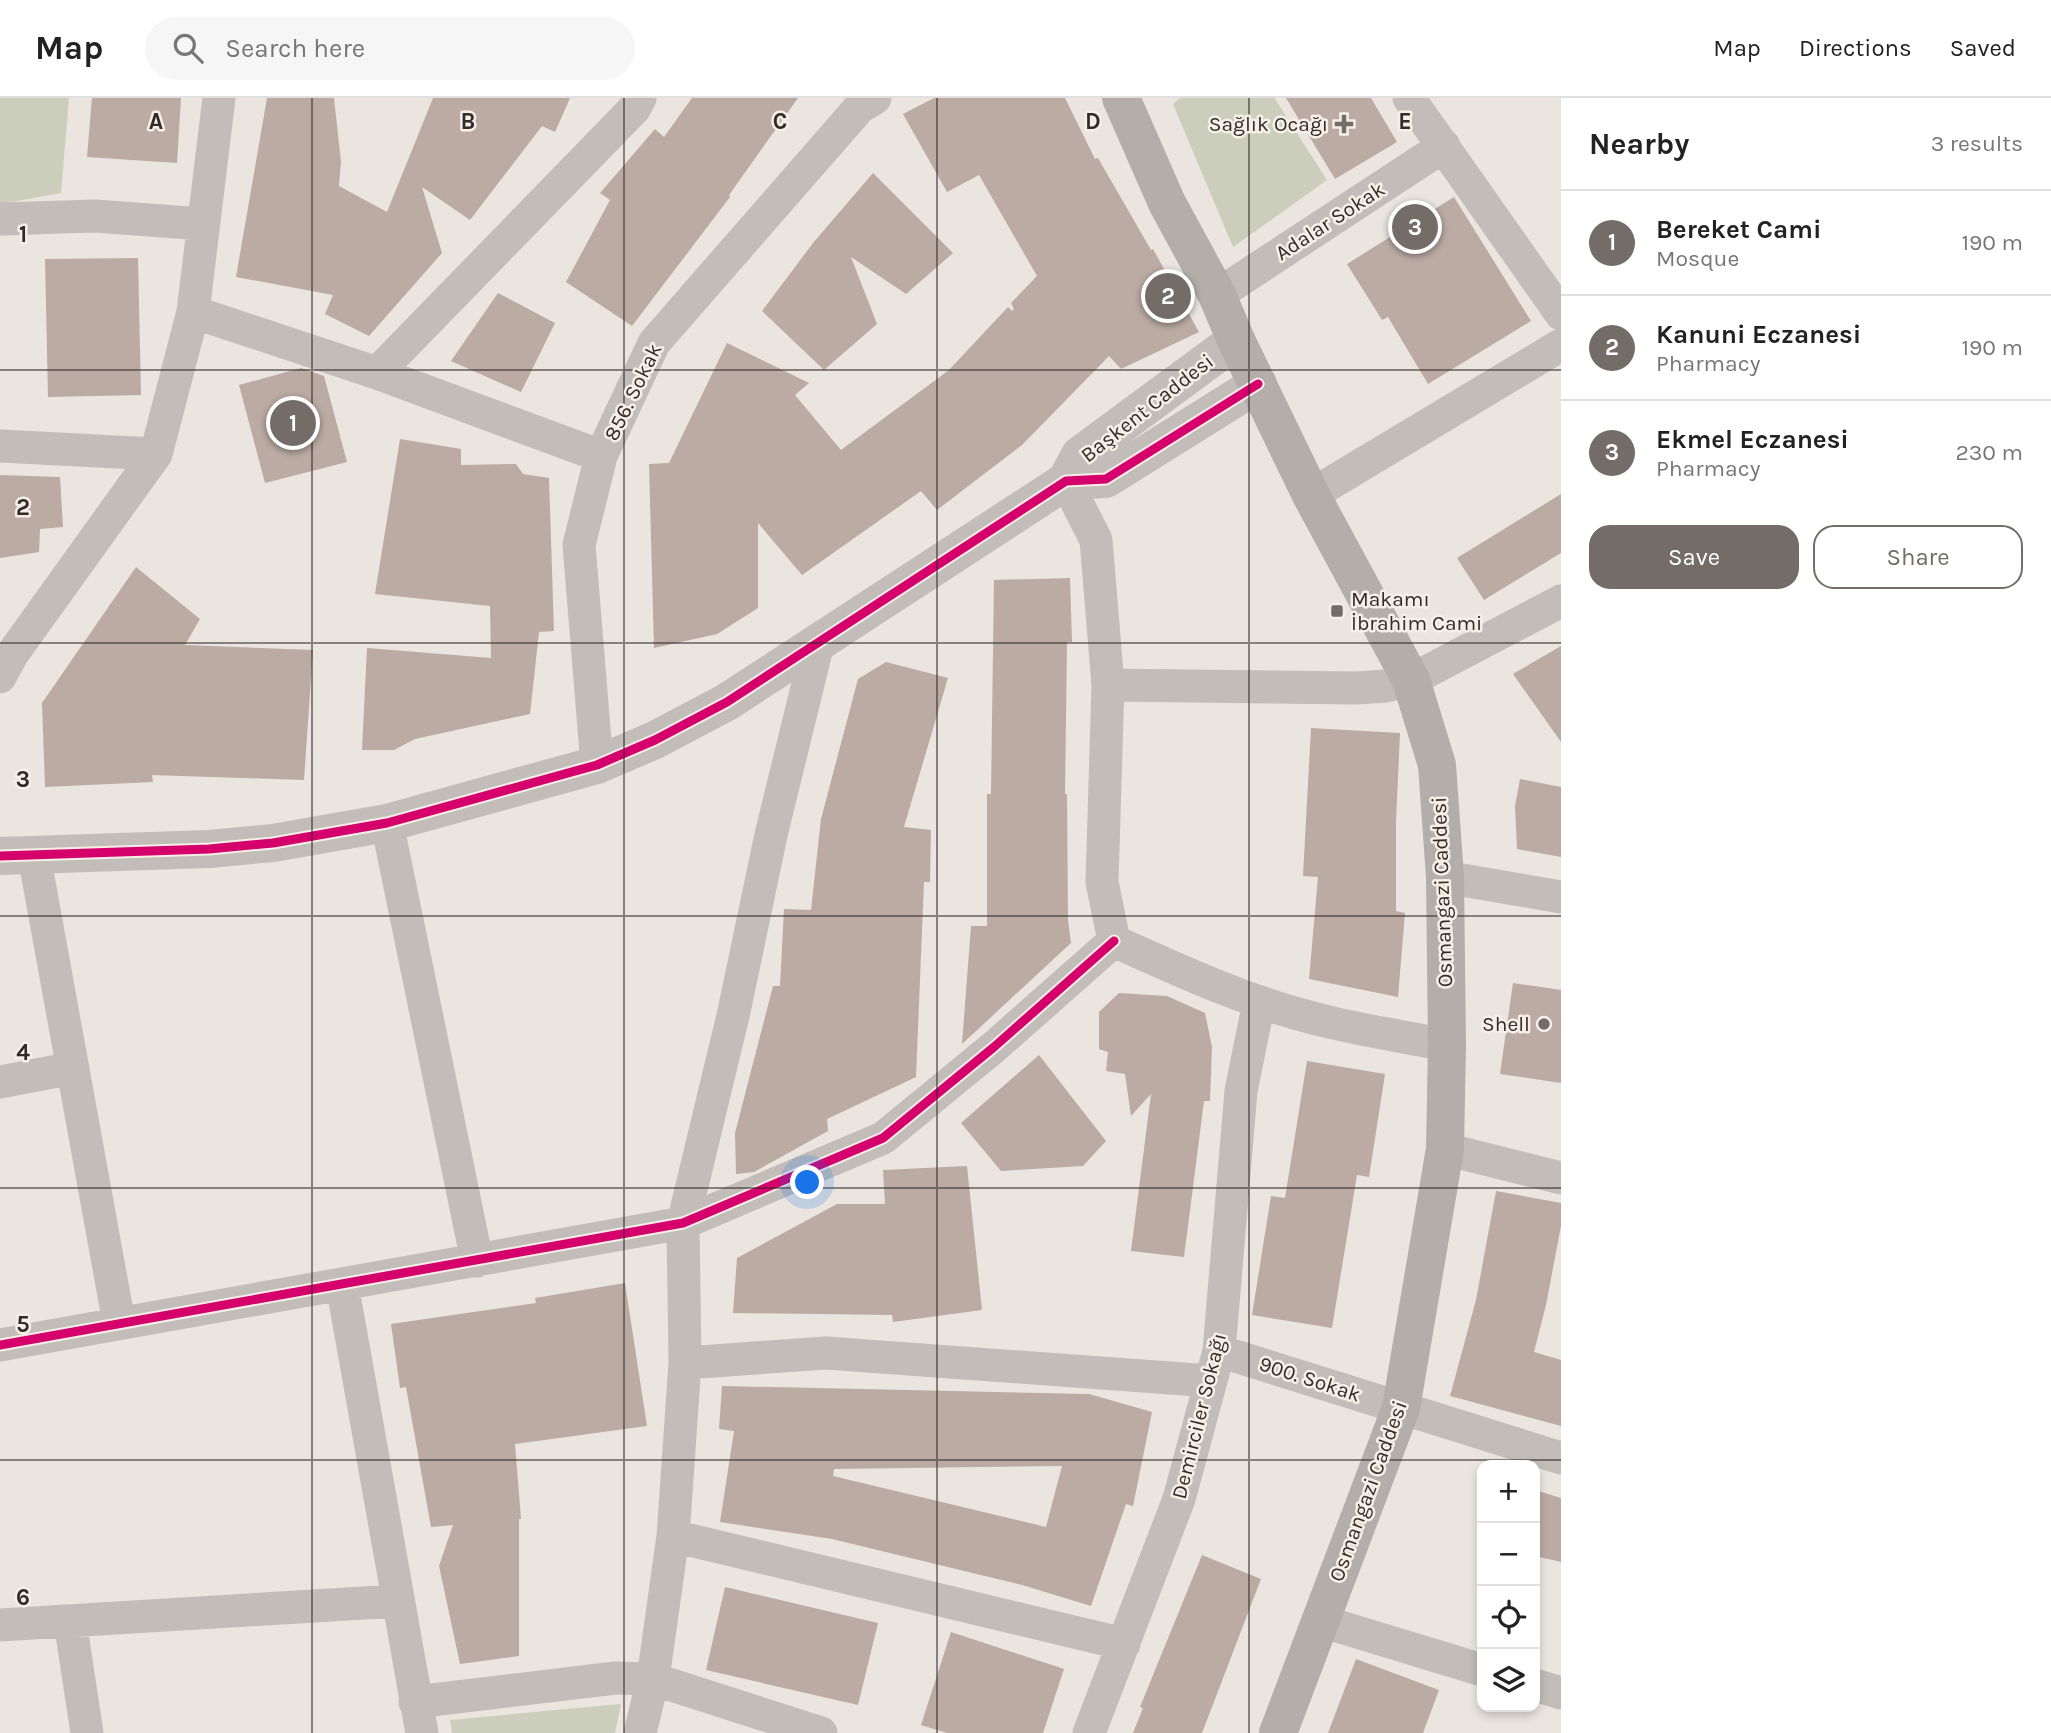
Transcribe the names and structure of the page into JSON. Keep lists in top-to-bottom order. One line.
{"streets":{"main road":["Osmangazi Caddesi"],"street":["Adalar Sokak","856. Sokak","Başkent Caddesi","900. Sokak","Demirciler Sokağı"]},"crossings":[["Adalar Sokak","Osmangazi Caddesi"],["Başkent Caddesi","Osmangazi Caddesi"],["Osmangazi Caddesi","900. Sokak"],["900. Sokak","Demirciler Sokağı"]],"places":{"health":["Sağlık Ocağı"],"transit":["Makamı İbrahim Cami"],"other":["Shell"]},"page":{"header":"Map","search":"Search here","nav":["Map","Directions","Saved"],"heading":["Nearby","3 results"],"list":[{"mark":"1","name":"Bereket Cami","note":"Mosque","value":"190 m"},{"mark":"2","name":"Kanuni Eczanesi","note":"Pharmacy","value":"190 m"},{"mark":"3","name":"Ekmel Eczanesi","note":"Pharmacy","value":"230 m"}],"pins":["3","2","1"],"buttons":["Save","Share"],"map_buttons":["+","−"]},"grid":{"columns":["A","B","C","D","E"],"rows":["1","2","3","4","5","6"]}}
